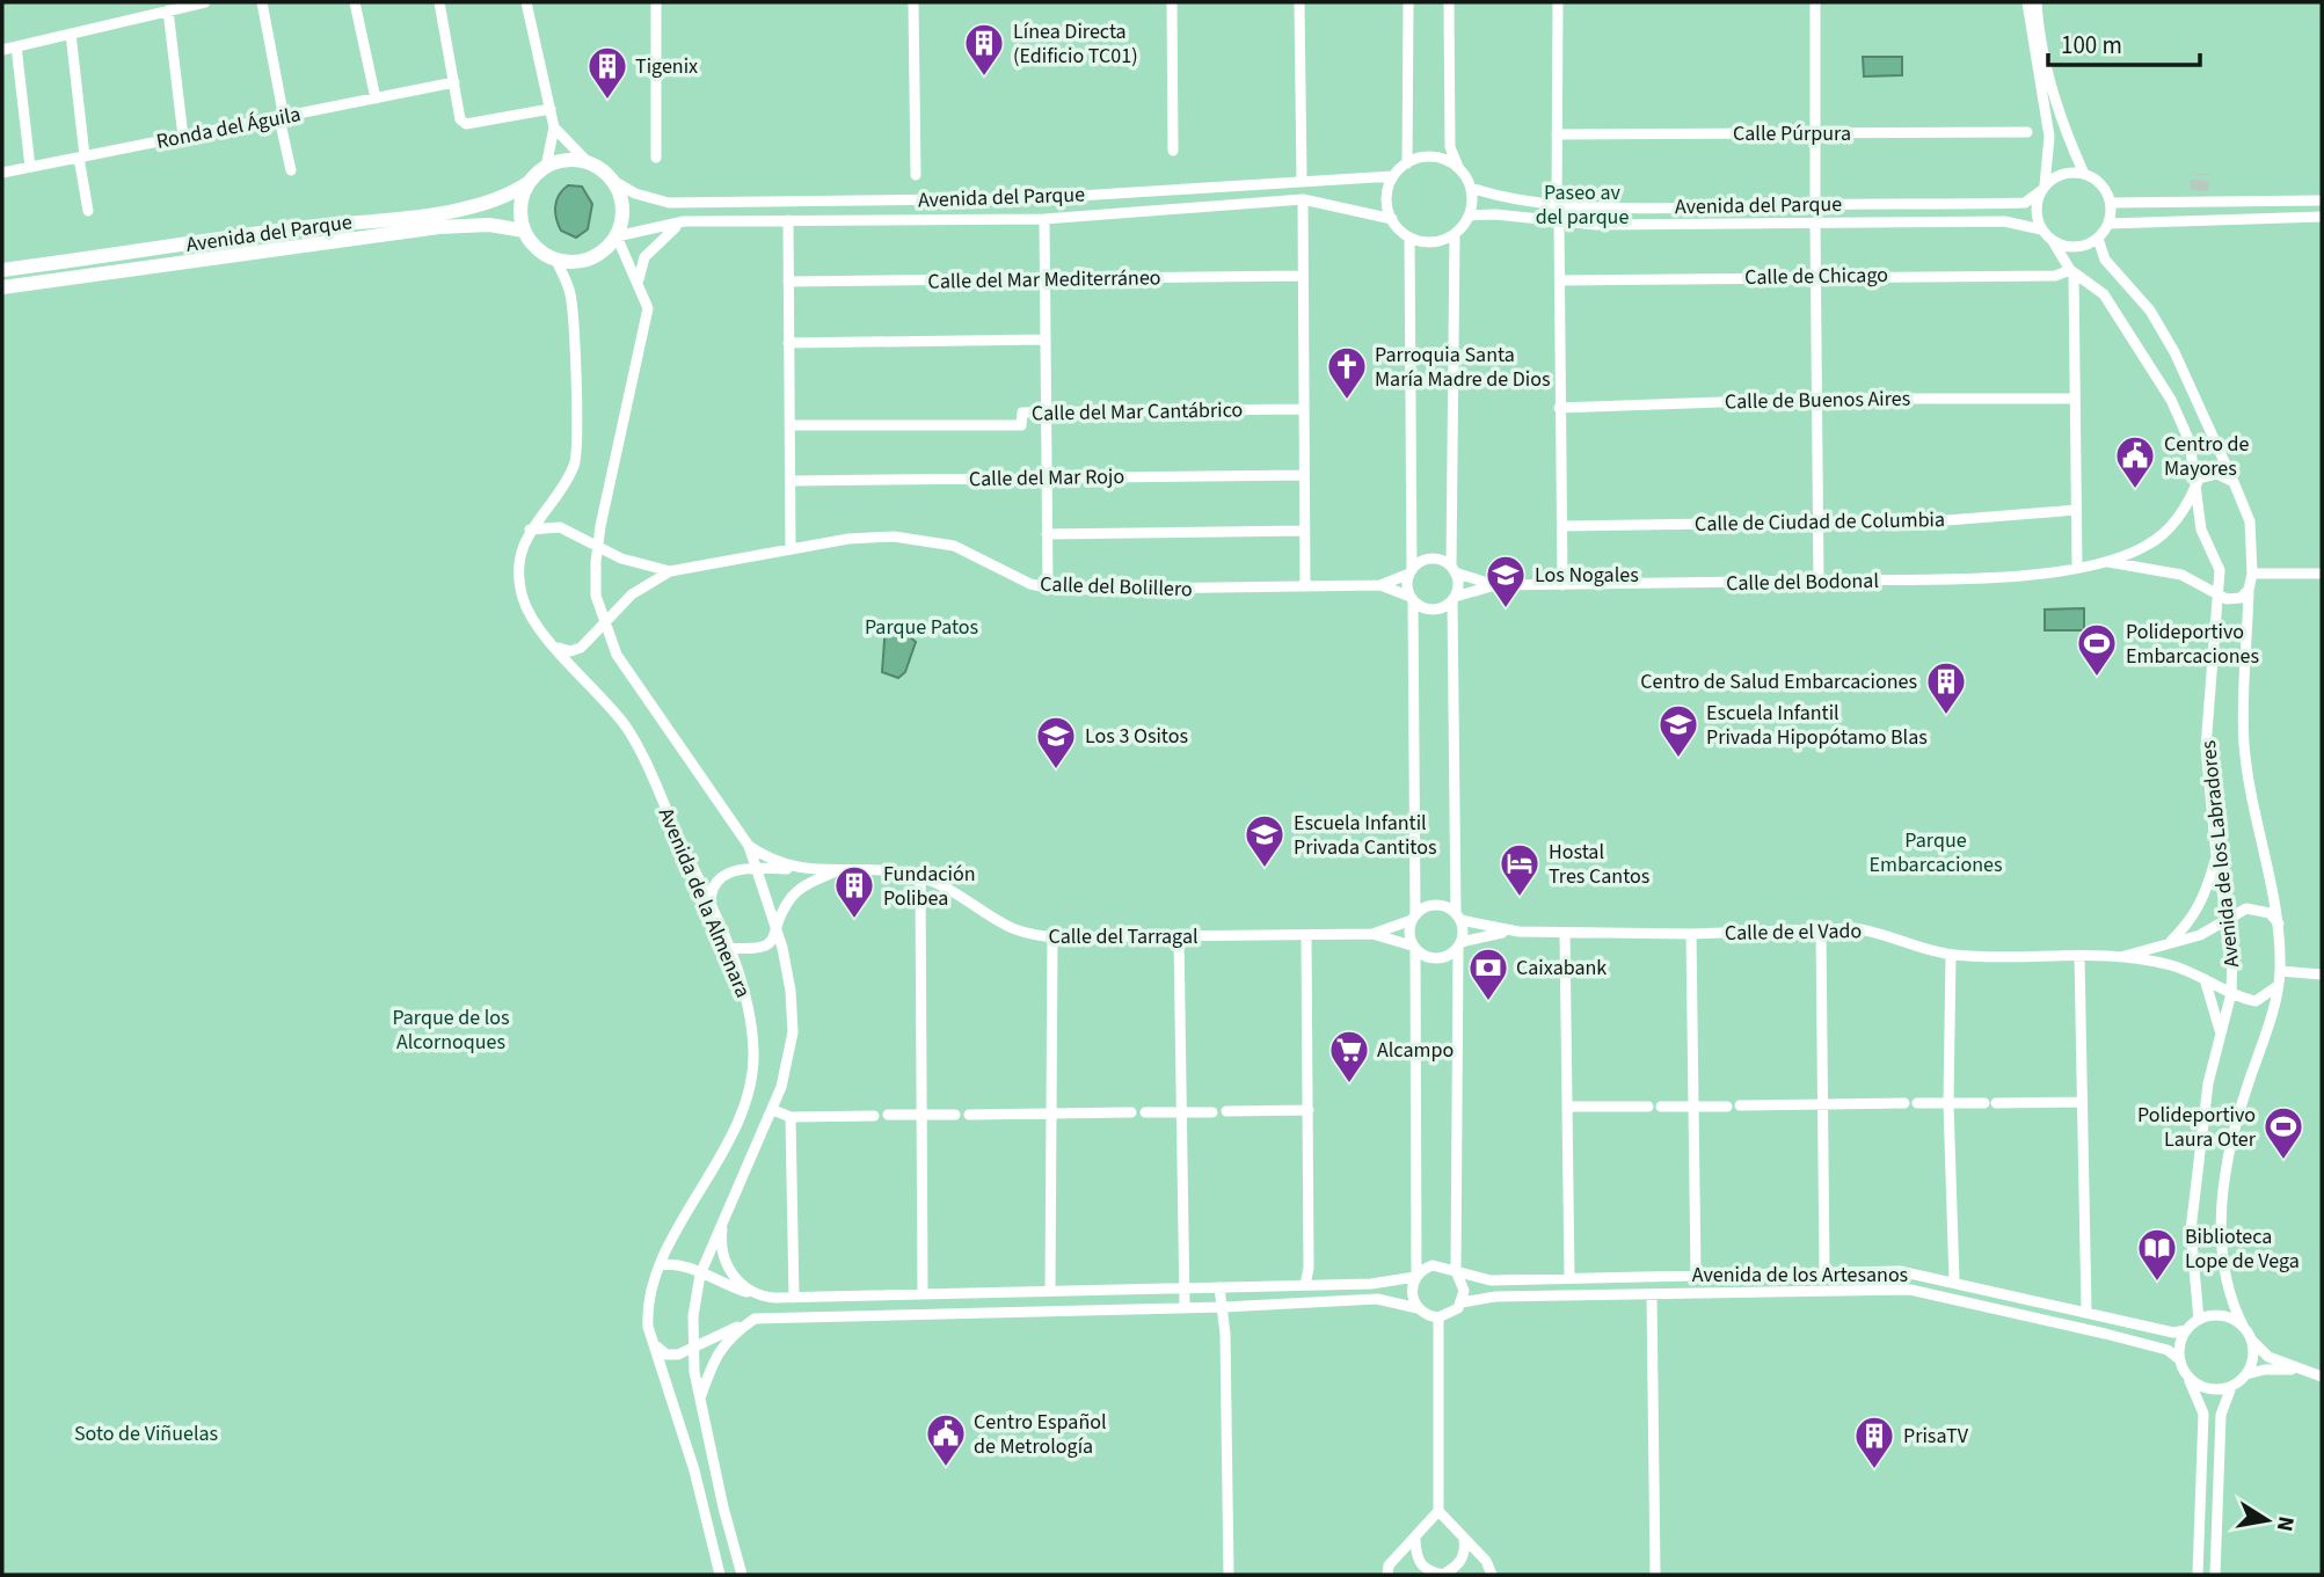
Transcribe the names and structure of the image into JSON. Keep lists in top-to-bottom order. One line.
{"streets":{"street":["Ronda del Águila","Calle Púrpura","Avenida del Parque","Calle de Chicago","Calle del Mar Mediterráneo","Calle de Buenos Aires","Calle del Mar Cantábrico","Calle del Mar Rojo","Calle de Ciudad de Columbia","Calle del Bodonal","Calle del Bolillero","Avenida de los Labradores","Avenida de la Almenara","Calle de el Vado","Calle del Tarragal","Avenida de los Artesanos"]},"crossings":[["Avenida del Parque","Avenida de los Labradores"],["Avenida del Parque","Avenida de la Almenara"],["Calle de Chicago","Avenida de los Labradores"],["Calle del Bodonal","Avenida de los Labradores"],["Avenida de los Labradores","Avenida de los Artesanos"],["Avenida de la Almenara","Calle del Tarragal"]],"parks":["Paseo av del parque","Parque Patos","Parque Embarcaciones","Parque de los Alcornoques","Soto de Viñuelas"],"places":{"building":["Línea Directa (Edificio TC01)","Tigenix","Centro de Salud Embarcaciones","Fundación Polibea","PrisaTV"],"church":["Parroquia Santa María Madre de Dios"],"public building":["Centro de Mayores","Centro Español de Metrología"],"school or university":["Los Nogales","Escuela Infantil Privada Hipopótamo Blas","Los 3 Ositos","Escuela Infantil Privada Cantitos"],"sports":["Polideportivo Embarcaciones","Polideportivo Laura Oter"],"hotel":["Hostal Tres Cantos"],"bank":["Caixabank"],"supermarket":["Alcampo"],"library":["Biblioteca Lope de Vega"]},"scale_bar":"100 m","north":"right"}
